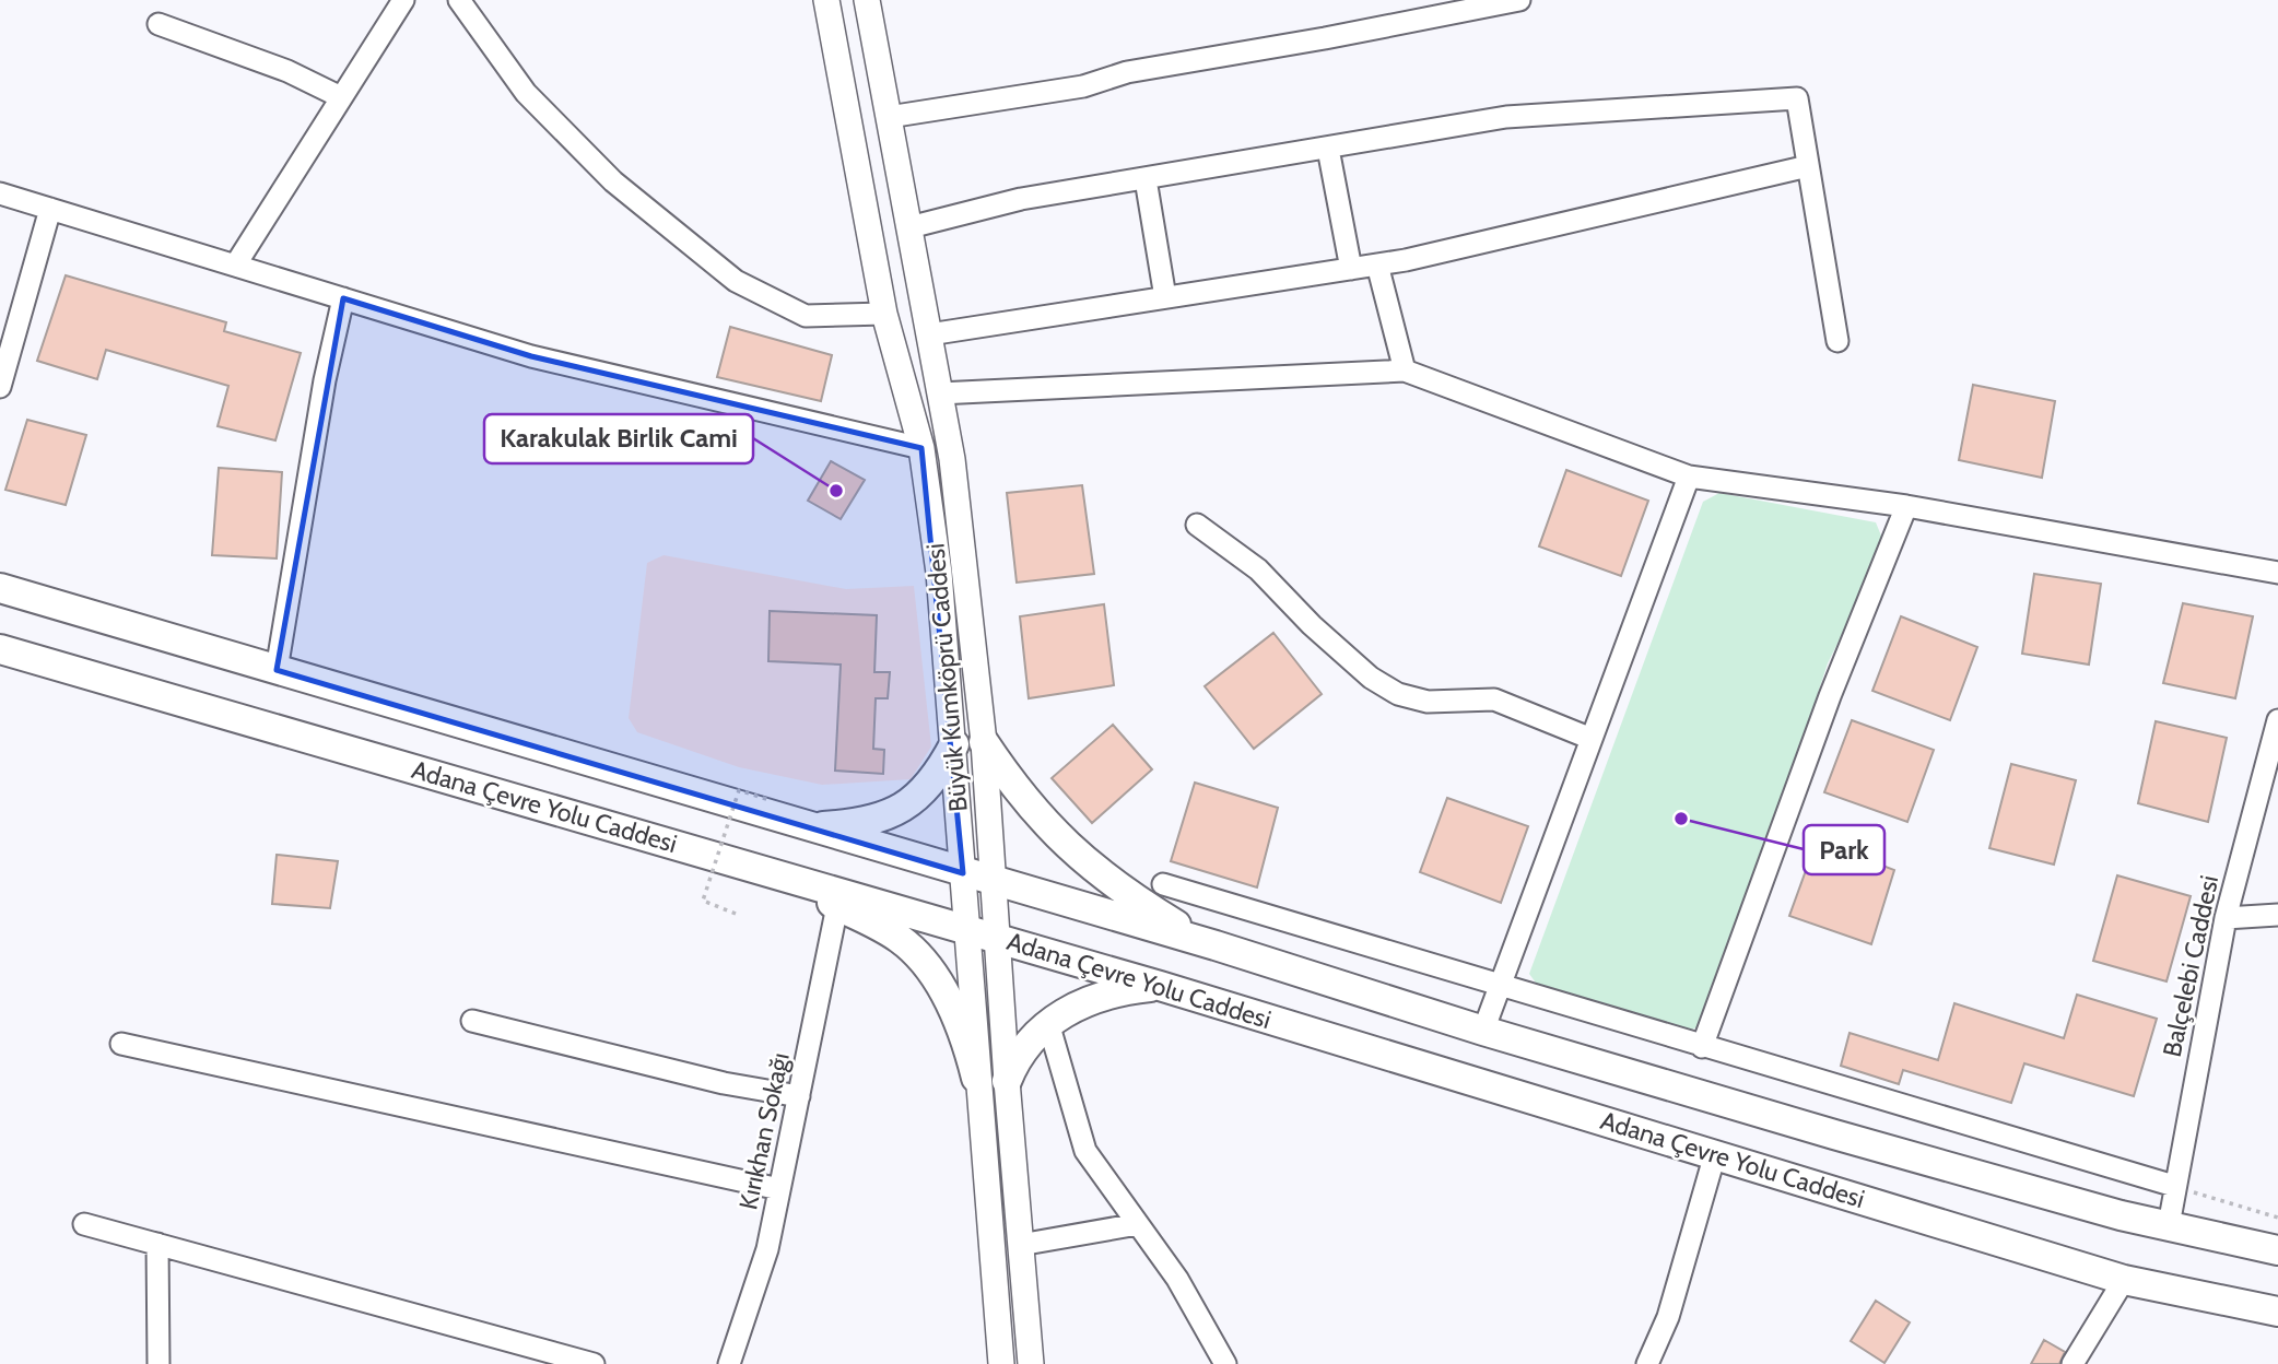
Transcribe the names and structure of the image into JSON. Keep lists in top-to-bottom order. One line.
{"streets":{"highway":["Adana Çevre Yolu Caddesi"],"main road":["Büyük Kumköprü Caddesi"],"street":["Balçelebi Caddesi","Kırıkhan Sokağı"]},"crossings":[["Büyük Kumköprü Caddesi","Adana Çevre Yolu Caddesi"],["Adana Çevre Yolu Caddesi","Balçelebi Caddesi"]],"places":["Karakulak Birlik Cami","Park"]}
